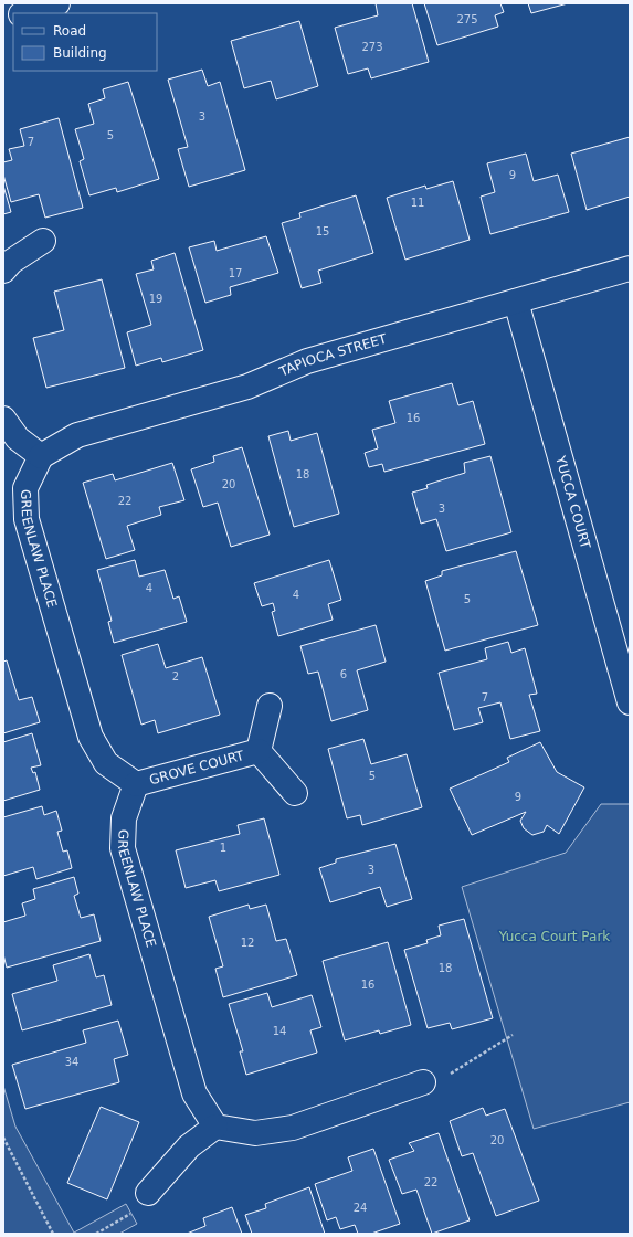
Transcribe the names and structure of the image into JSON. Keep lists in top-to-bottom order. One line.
{"streets":{"street":["TAPIOCA STREET","YUCCA COURT","GREENLAW PLACE","GROVE COURT"]},"crossings":[["TAPIOCA STREET","YUCCA COURT"],["TAPIOCA STREET","GREENLAW PLACE"],["GREENLAW PLACE","GROVE COURT"]],"parks":["Yucca Court Park"],"house_numbers":["275","273","3","5","7","9","11","15","17","19","16","18","20","22","3","4","4","5","6","2","7","5","9","1","3","12","18","16","14","34","20","22","24"],"legend":["Road","Building"]}
